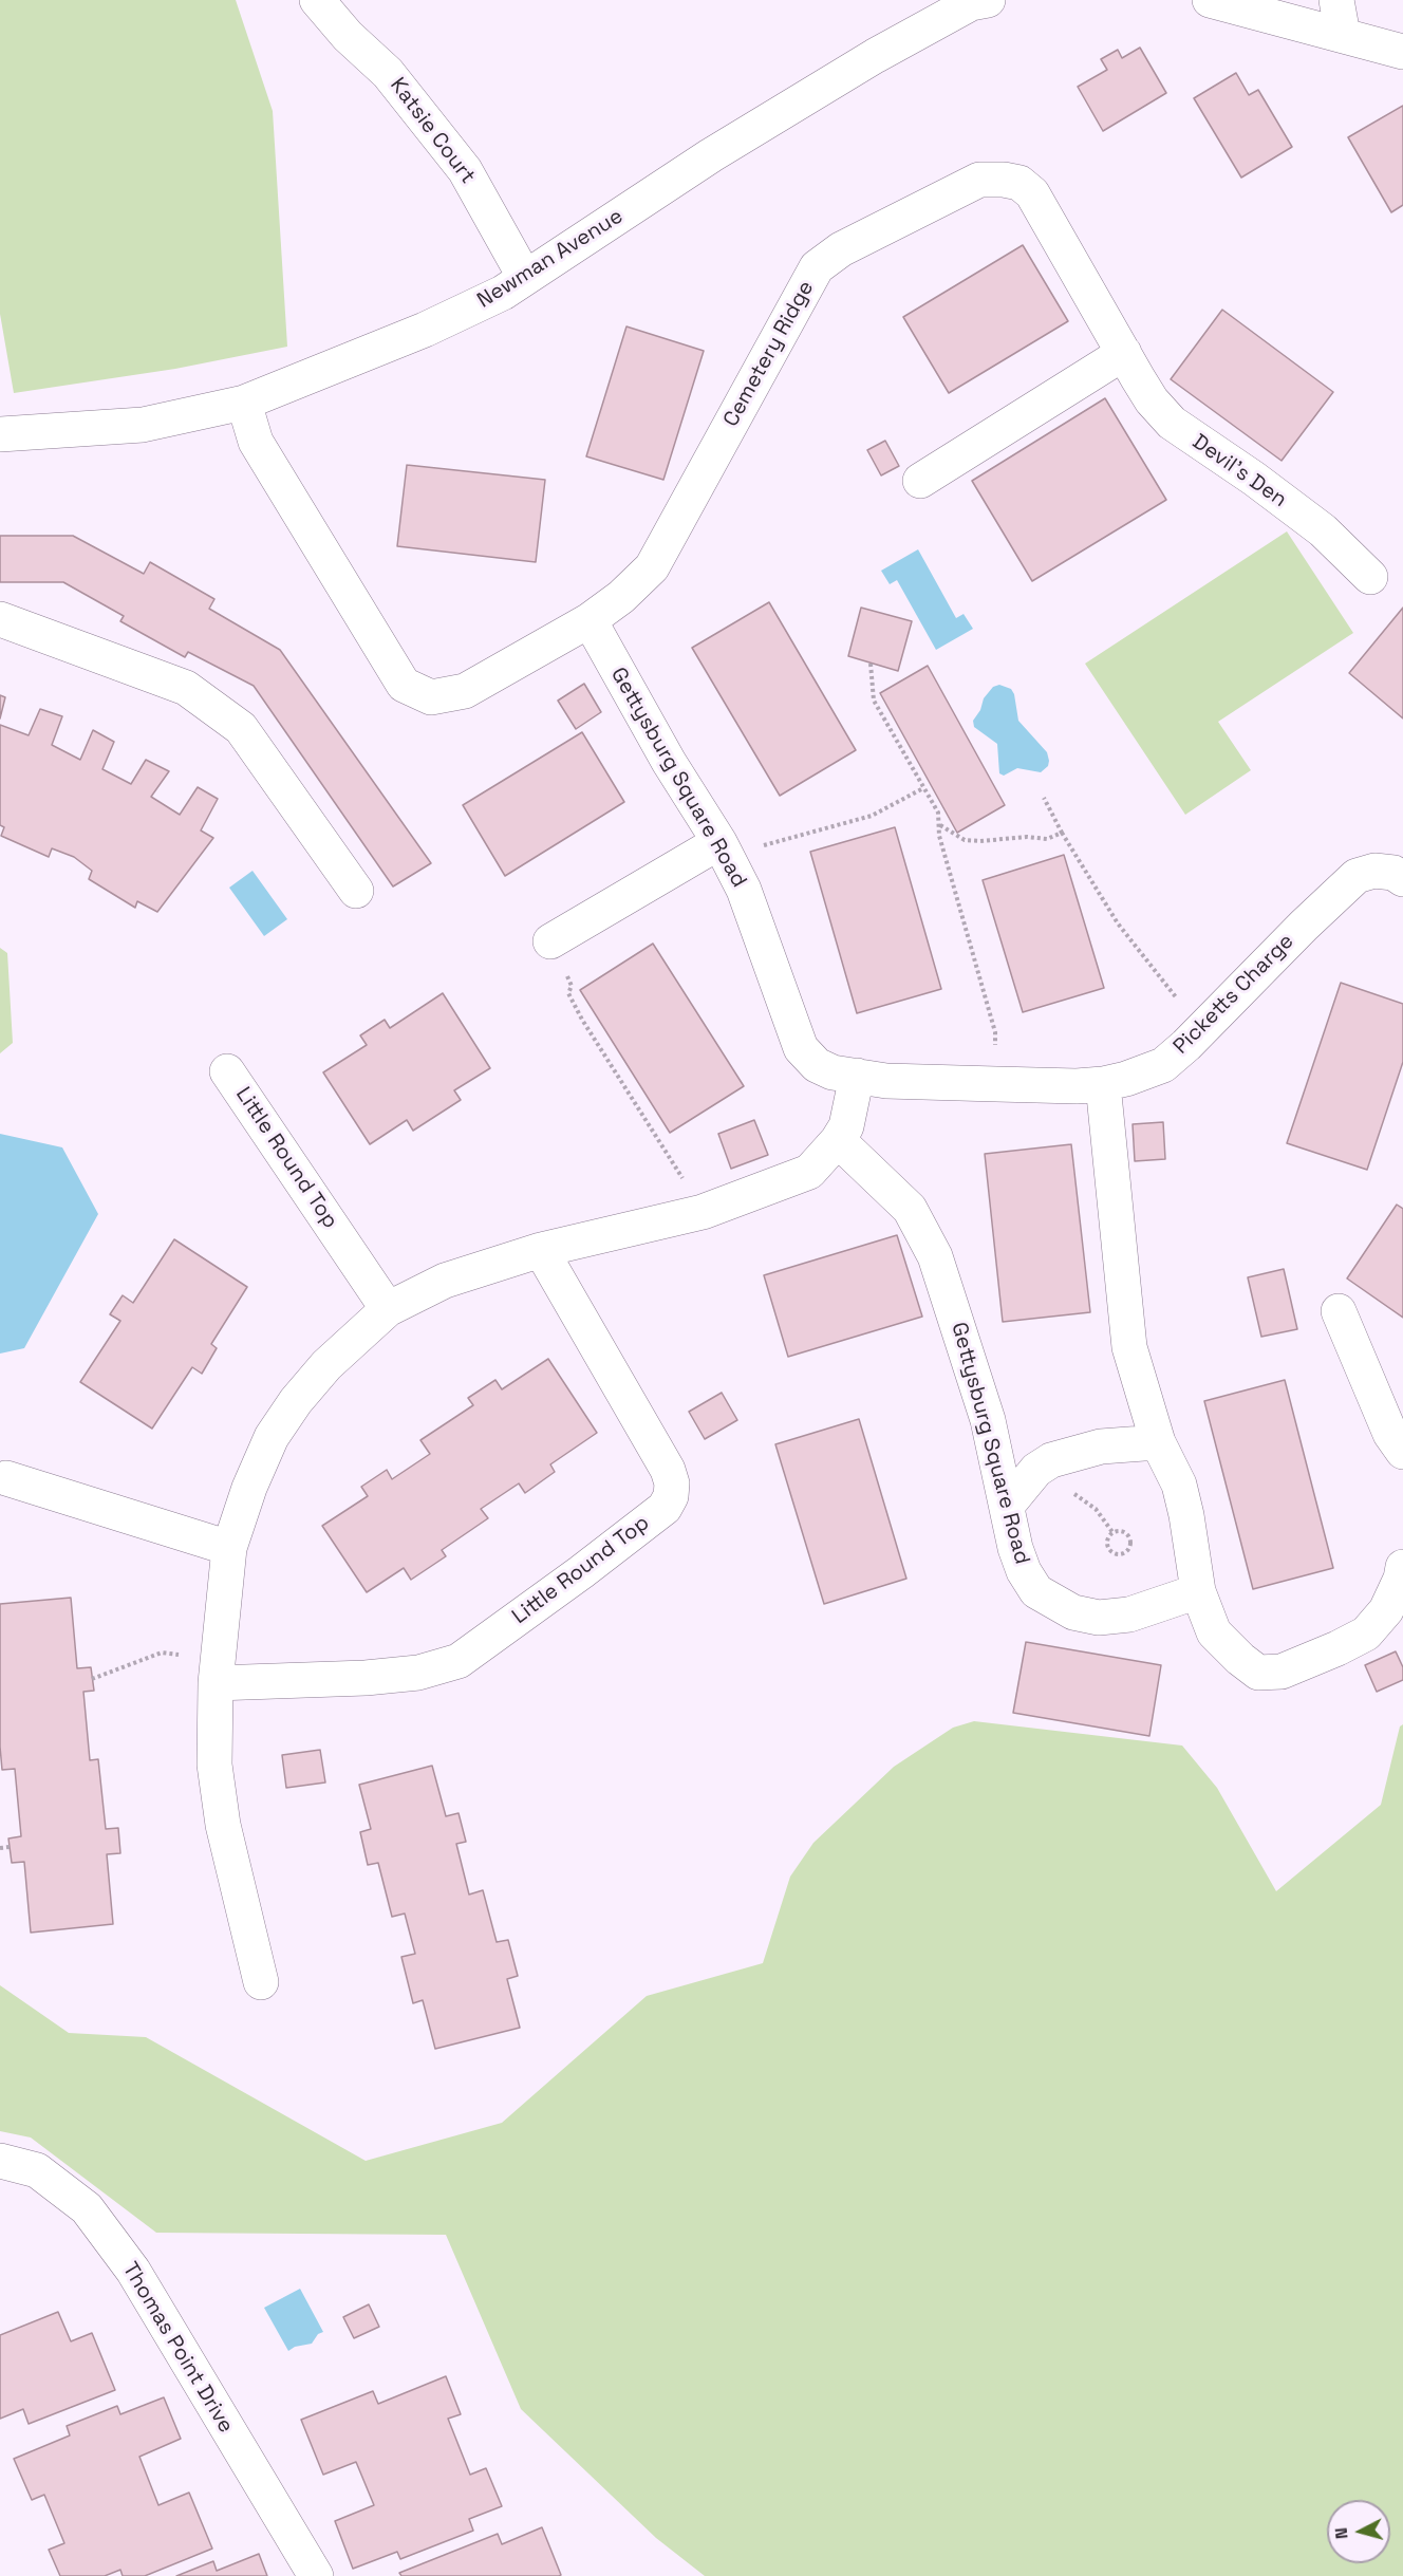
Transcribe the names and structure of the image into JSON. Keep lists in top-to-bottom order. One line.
{"streets":{"street":["Katsie Court","Newman Avenue","Cemetery Ridge","Devil’s Den","Gettysburg Square Road","Picketts Charge","Little Round Top","Thomas Point Drive"]},"crossings":[["Katsie Court","Newman Avenue"],["Cemetery Ridge","Devil’s Den"],["Cemetery Ridge","Gettysburg Square Road"],["Gettysburg Square Road","Picketts Charge"]],"north":"left"}
